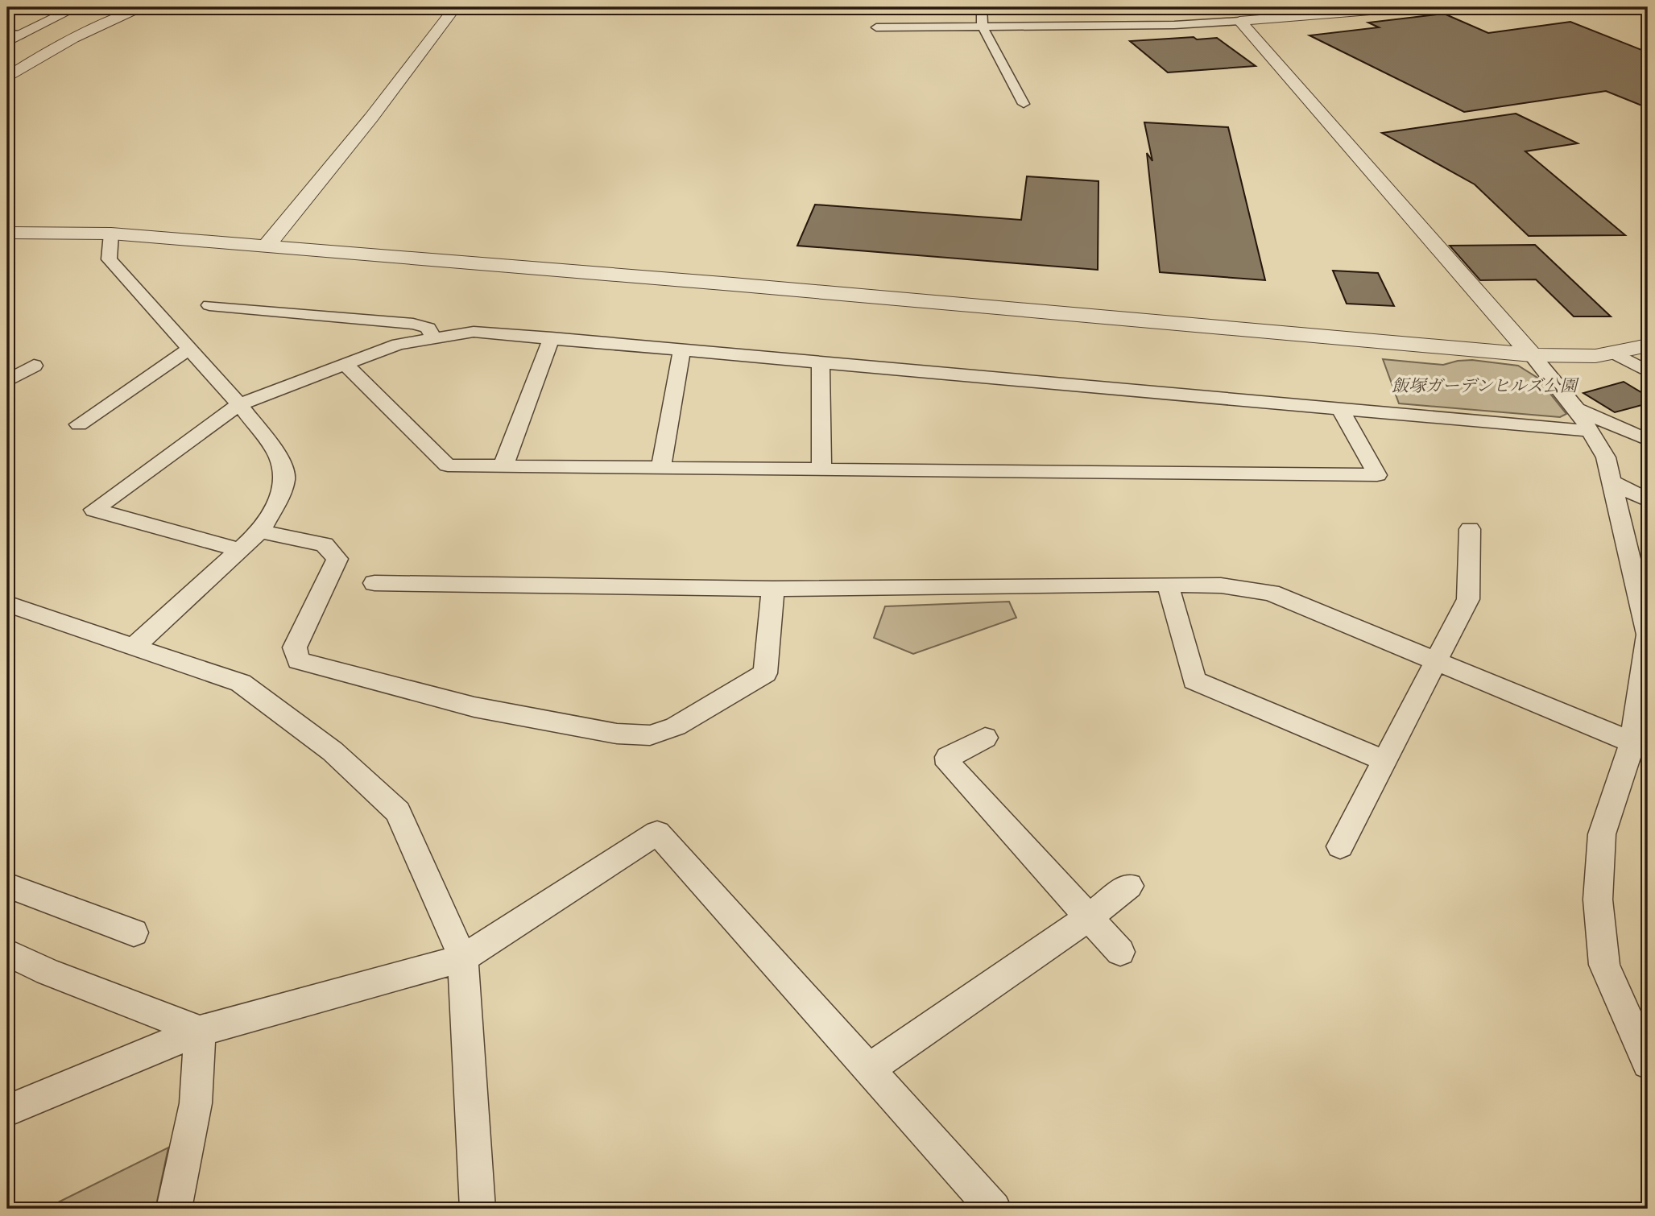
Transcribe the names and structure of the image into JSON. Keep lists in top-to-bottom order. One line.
{"parks":["飯塚ガーデンヒルズ公園"]}
